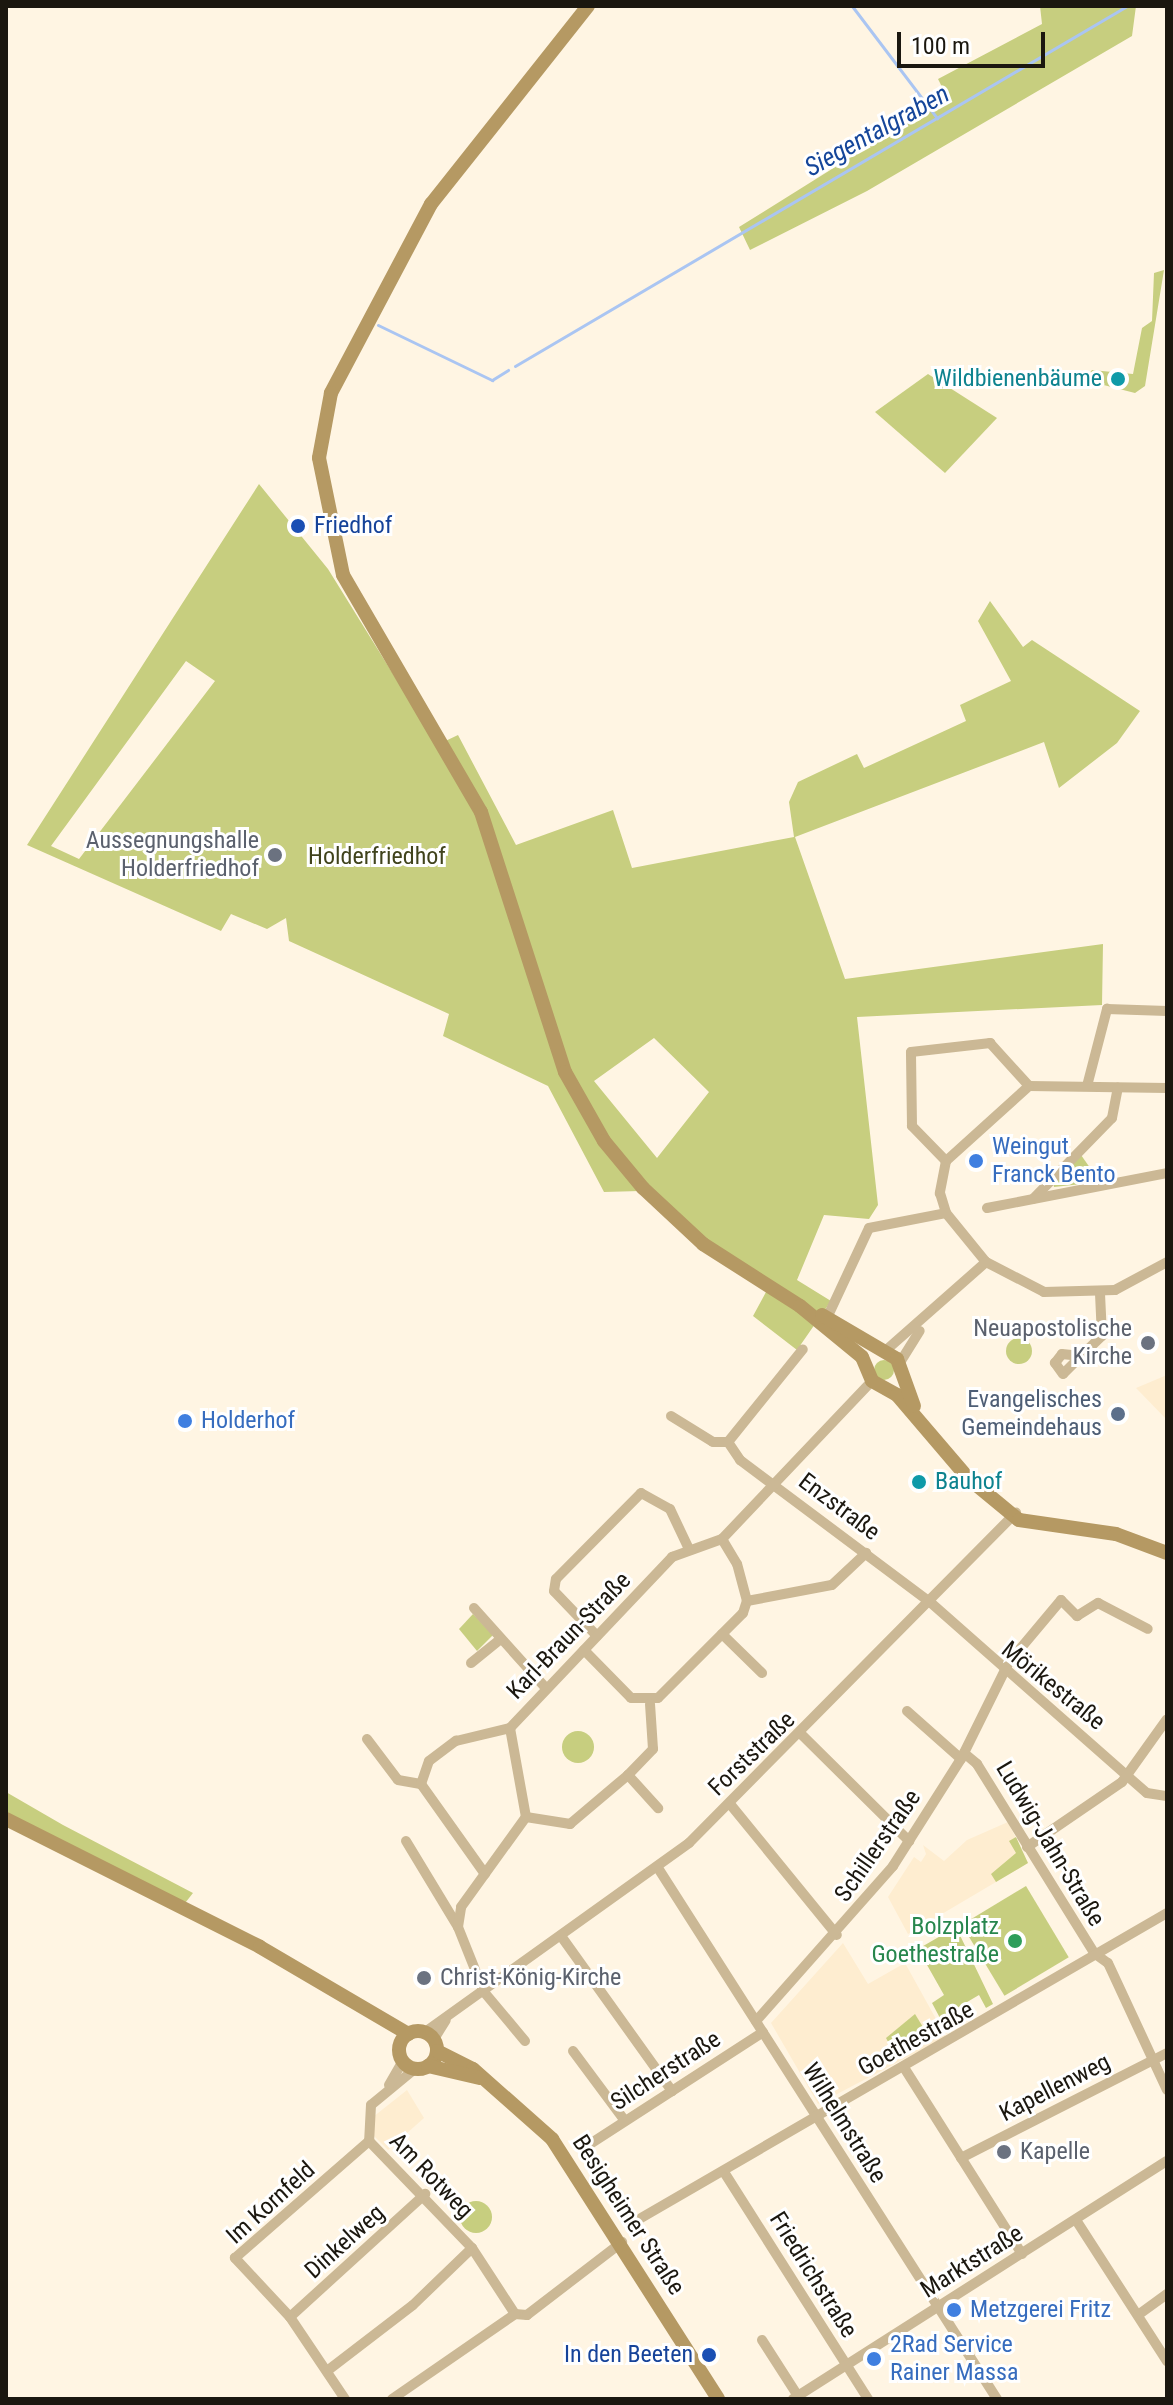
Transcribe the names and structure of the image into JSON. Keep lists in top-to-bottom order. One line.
{"streets":{"street":["Enzstraße","Karl-Braun-Straße","Mörikestraße","Forststraße","Ludwig-Jahn-Straße","Schillerstraße","Goethestraße","Silcherstraße","Kapellenweg","Wilhelmstraße","Am Rotweg","Im Kornfeld","Besigheimer Straße","Dinkelweg","Marktstraße","Friedrichstraße"]},"crossings":[["Enzstraße","Mörikestraße"],["Enzstraße","Forststraße"],["Mörikestraße","Forststraße"],["Mörikestraße","Schillerstraße"],["Forststraße","Wilhelmstraße"],["Forststraße","Besigheimer Straße"],["Ludwig-Jahn-Straße","Schillerstraße"],["Ludwig-Jahn-Straße","Goethestraße"],["Ludwig-Jahn-Straße","Kapellenweg"],["Schillerstraße","Wilhelmstraße"],["Goethestraße","Wilhelmstraße"],["Goethestraße","Friedrichstraße"],["Silcherstraße","Wilhelmstraße"],["Wilhelmstraße","Marktstraße"],["Am Rotweg","Im Kornfeld"],["Am Rotweg","Dinkelweg"],["Im Kornfeld","Dinkelweg"],["Marktstraße","Friedrichstraße"]],"water":["Siegentalgraben"],"parks":["Holderfriedhof"],"places":["Wildbienenbäume","Friedhof","Aussegnungshalle Holderfriedhof","Weingut Franck Bento","Neuapostolische Kirche","Evangelisches Gemeindehaus","Holderhof","Bauhof","Bolzplatz Goethestraße","Christ-König-Kirche","Kapelle","Metzgerei Fritz","In den Beeten","2Rad Service Rainer Massa"],"scale_bar":"100 m"}
